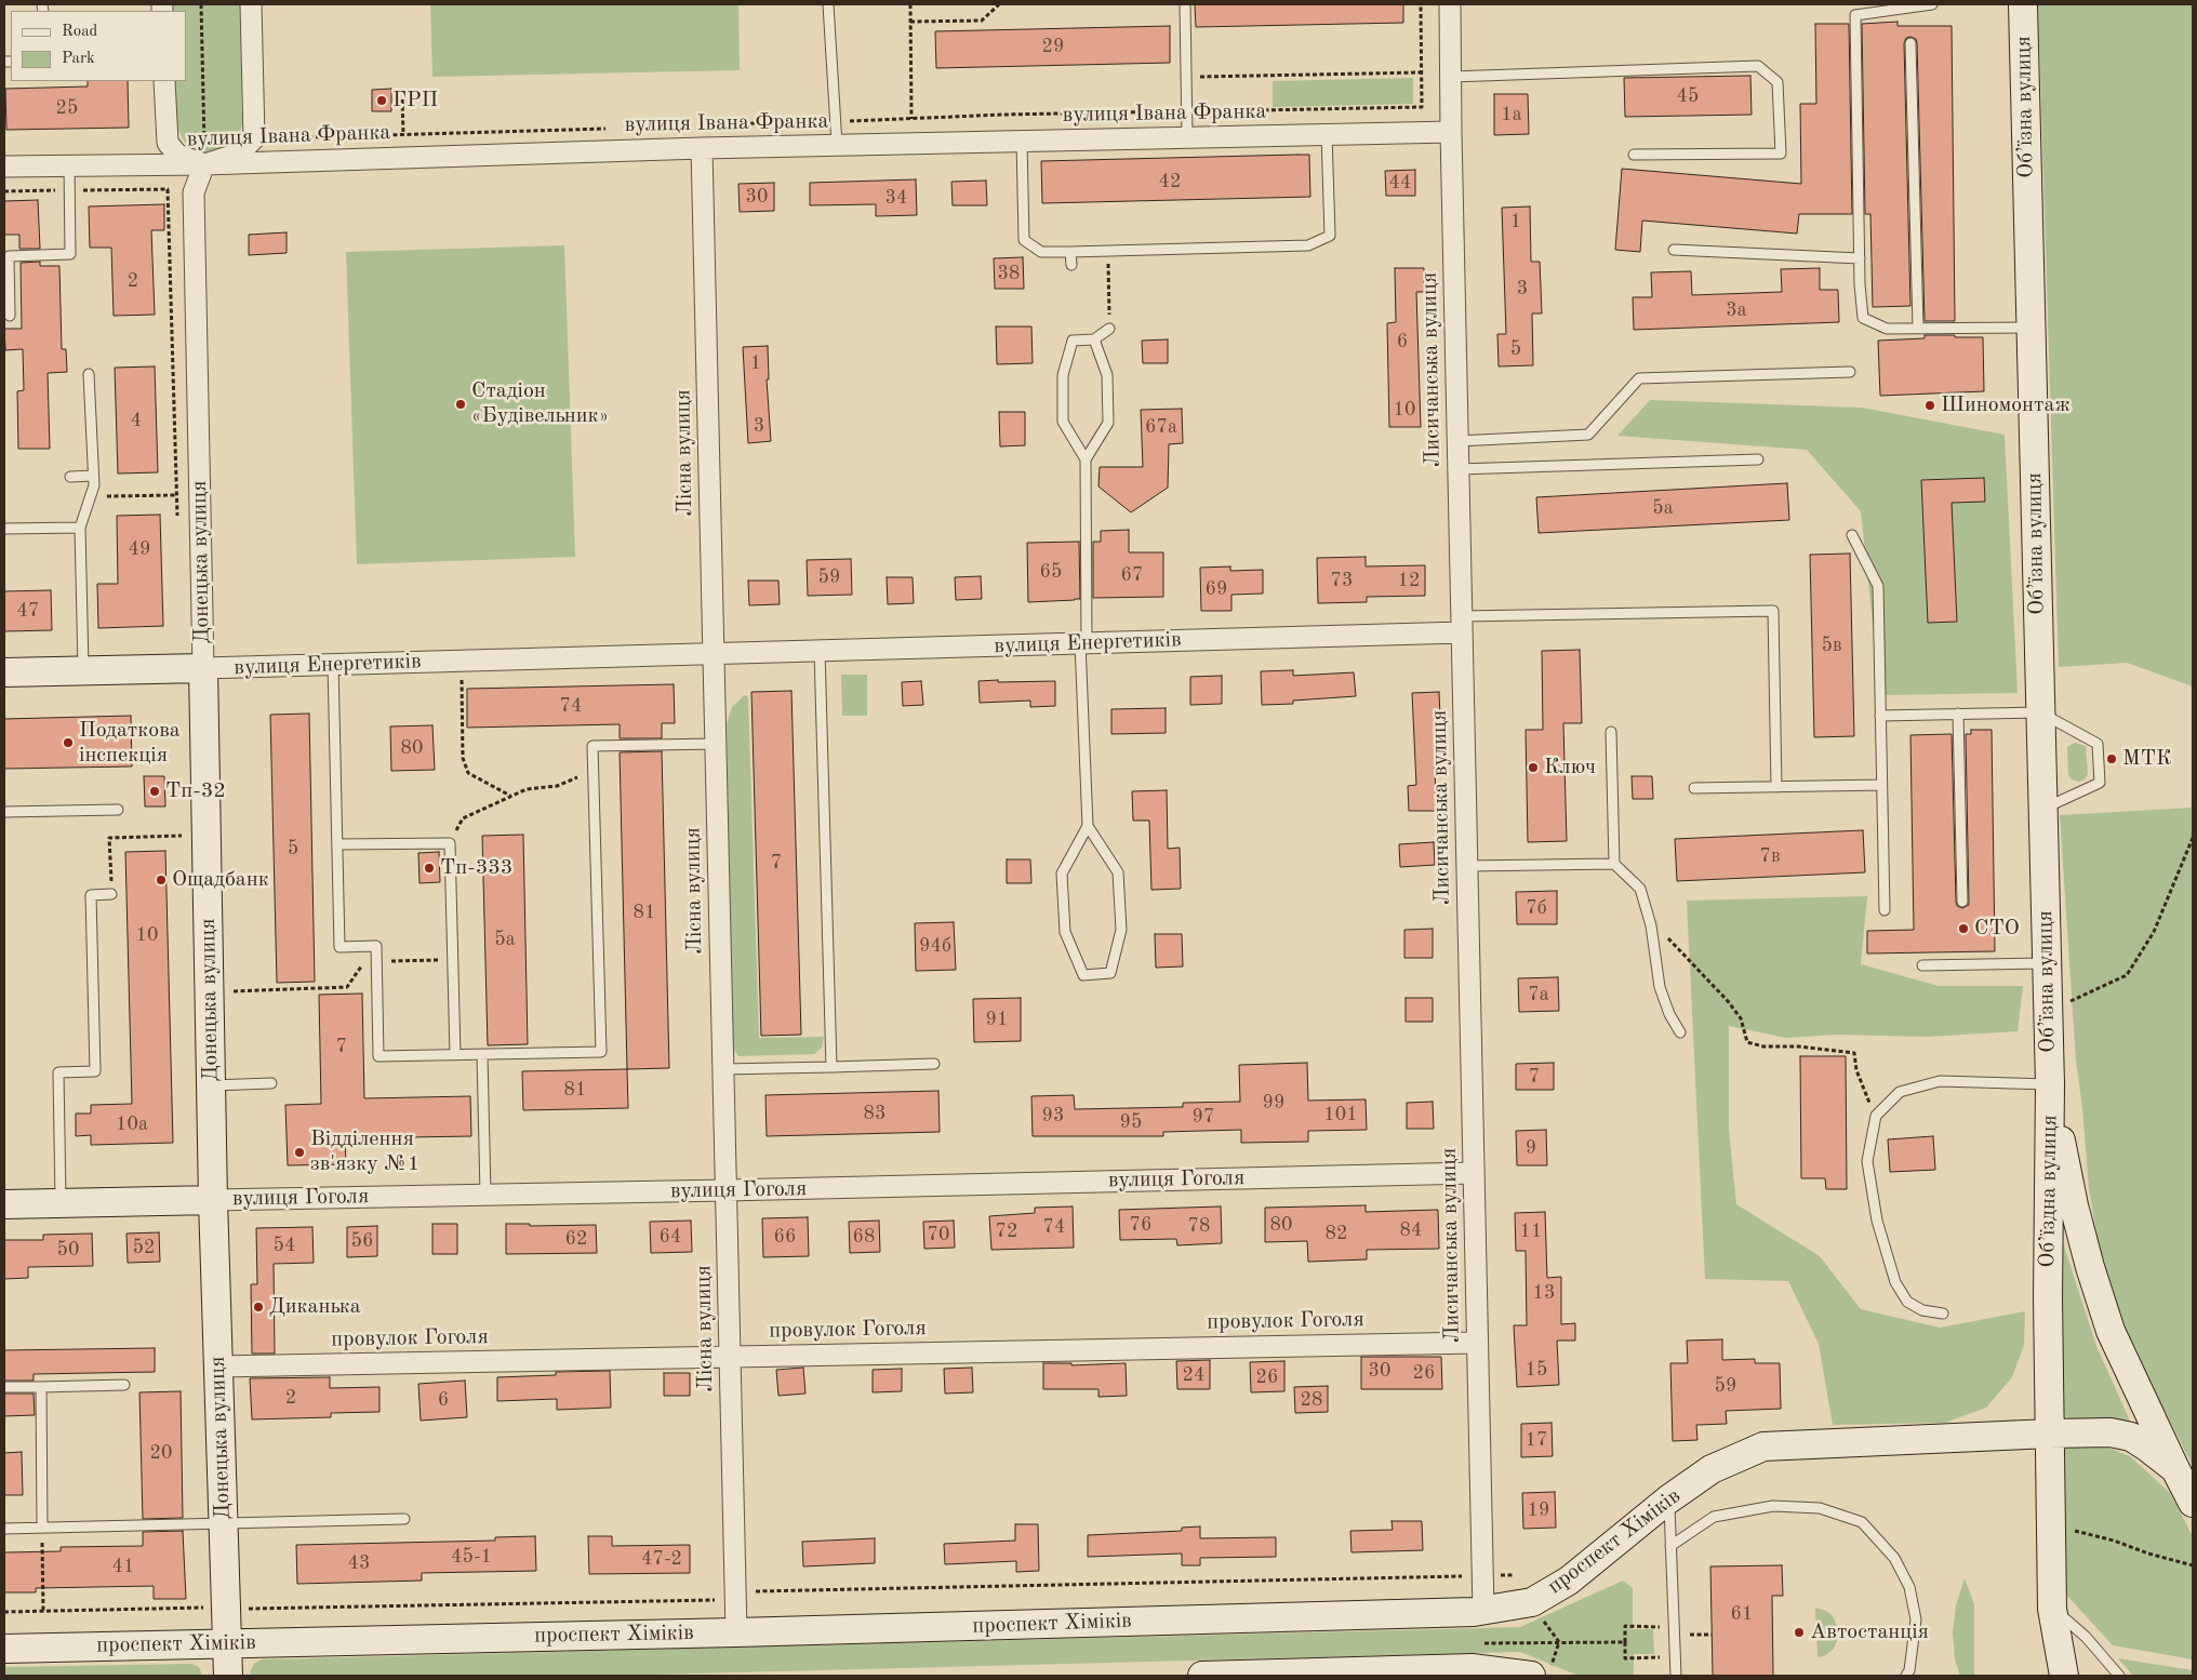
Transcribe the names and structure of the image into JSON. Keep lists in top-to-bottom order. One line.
{"streets":{"main road":["Об’їзна вулиця","Донецька вулиця","вулиця Енергетиків","вулиця Гоголя","Об’їздна вулиця","проспект Хіміків"],"street":["вулиця Івана Франка","Лисичанська вулиця","Лісна вулиця","провулок Гоголя"]},"crossings":[["Об’їзна вулиця","Об’їздна вулиця"],["вулиця Івана Франка","Лисичанська вулиця"],["вулиця Івана Франка","Лісна вулиця"],["вулиця Івана Франка","Донецька вулиця"],["Лисичанська вулиця","вулиця Енергетиків"],["Лисичанська вулиця","вулиця Гоголя"],["Лисичанська вулиця","провулок Гоголя"],["Лисичанська вулиця","проспект Хіміків"],["Лісна вулиця","вулиця Енергетиків"],["Лісна вулиця","вулиця Гоголя"],["Лісна вулиця","провулок Гоголя"],["Лісна вулиця","проспект Хіміків"],["Донецька вулиця","вулиця Енергетиків"],["Донецька вулиця","вулиця Гоголя"],["Донецька вулиця","провулок Гоголя"],["Донецька вулиця","проспект Хіміків"],["Об’їздна вулиця","проспект Хіміків"]],"places":["ГРП","Стадіон «Будівельник»","Шиномонтаж","Податкова інспекція","МТК","Ключ","Тп-32","Тп-333","Ощадбанк","СТО","Відділення зв'язку №1","Диканька","Автостанція"],"house_numbers":["29","45","25","1а","42","44","30","34","1","38","2","3","3а","6","5","1","10","4","3","67а","5а","49","65","67","59","73","12","69","47","5в","74","80","5","7в","7","7б","81","10","5а","94б","7а","91","7","7","81","99","83","101","93","97","95","10а","9","76","80","78","74","84","72","11","82","70","64","66","68","62","56","54","52","50","13","15","30","26","24","26","59","2","6","28","17","20","19","45-1","47-2","43","41","61"],"legend":["Road","Park"]}
